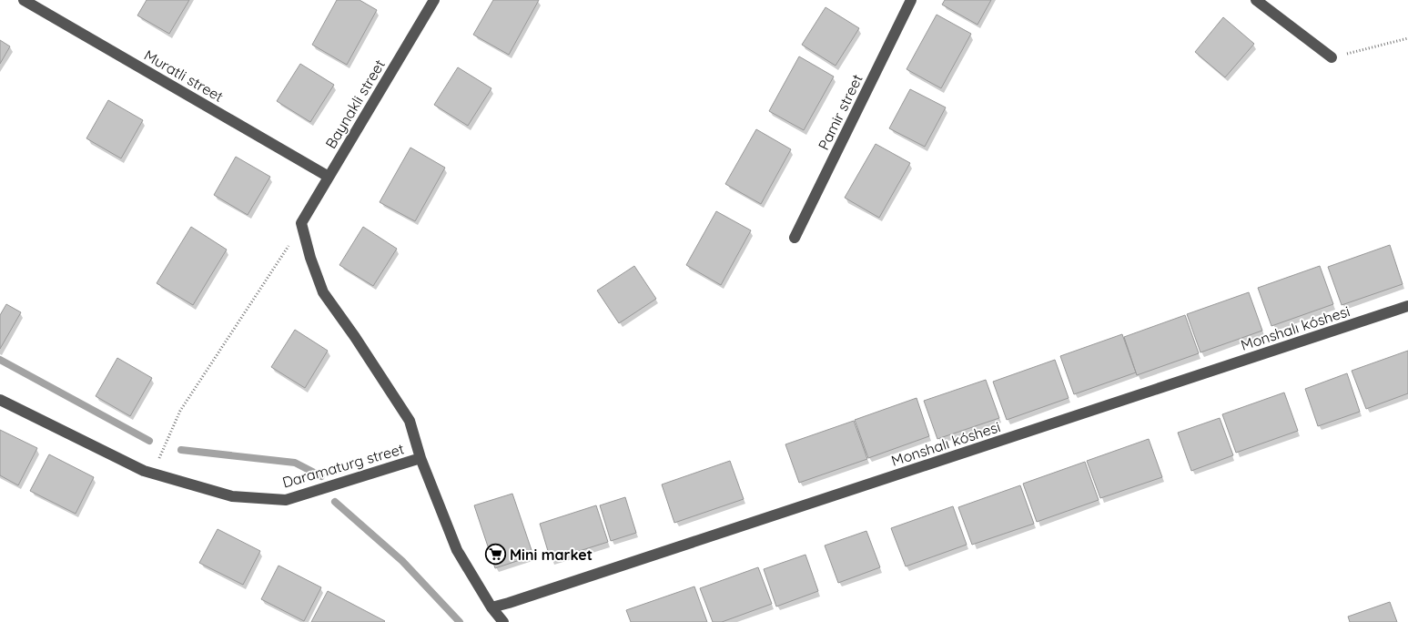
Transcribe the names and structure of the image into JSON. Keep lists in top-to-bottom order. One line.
{"streets":{"street":["Muratli street","Baynakli street","Pamir street","Monshalı kóshesi","Daramaturg street"]},"crossings":[["Muratli street","Baynakli street"],["Monshalı kóshesi","Daramaturg street"]],"places":{"supermarket":["Mini market"]}}
